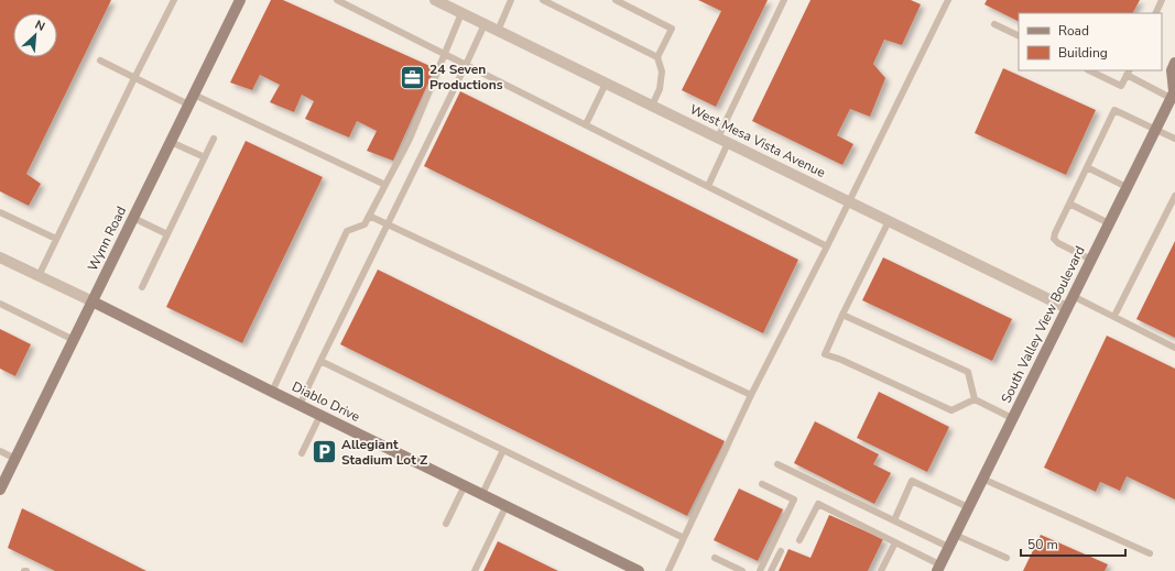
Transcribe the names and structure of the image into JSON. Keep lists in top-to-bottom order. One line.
{"streets":{"street":["West Mesa Vista Avenue","Wynn Road","South Valley View Boulevard","Diablo Drive"]},"crossings":[["West Mesa Vista Avenue","South Valley View Boulevard"],["Wynn Road","Diablo Drive"]],"places":{"office":["24 Seven Productions"],"parking":["Allegiant Stadium Lot Z"]},"legend":["Road","Building"],"scale_bar":"50 m","north":"top right"}
